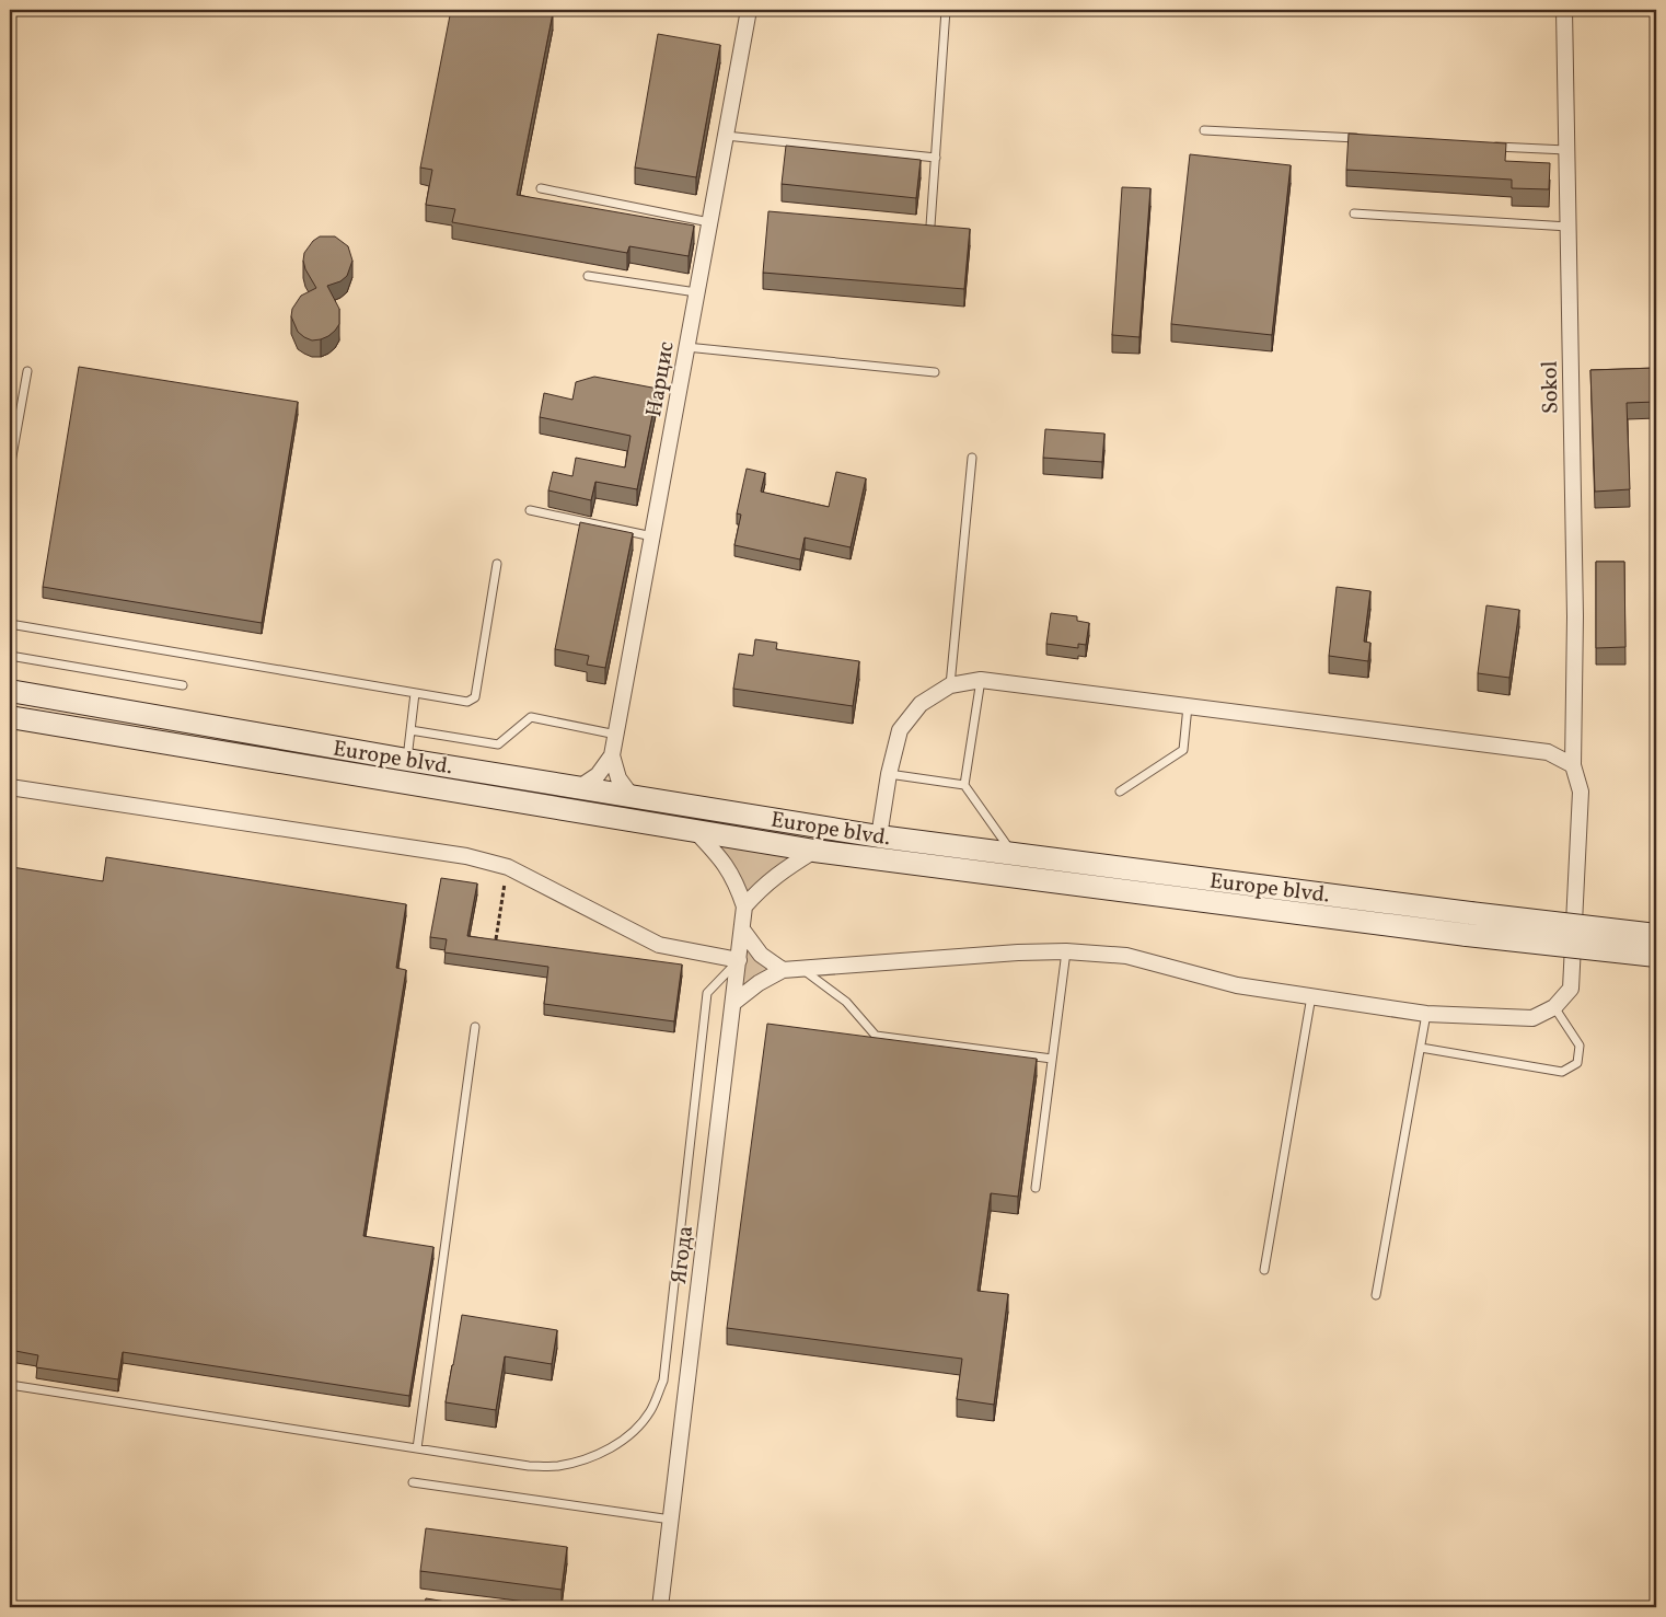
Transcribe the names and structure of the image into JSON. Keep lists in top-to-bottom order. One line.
{"streets":{"main road":["Europe blvd."],"street":["Нарцис","Sokol","Ягода"]}}
